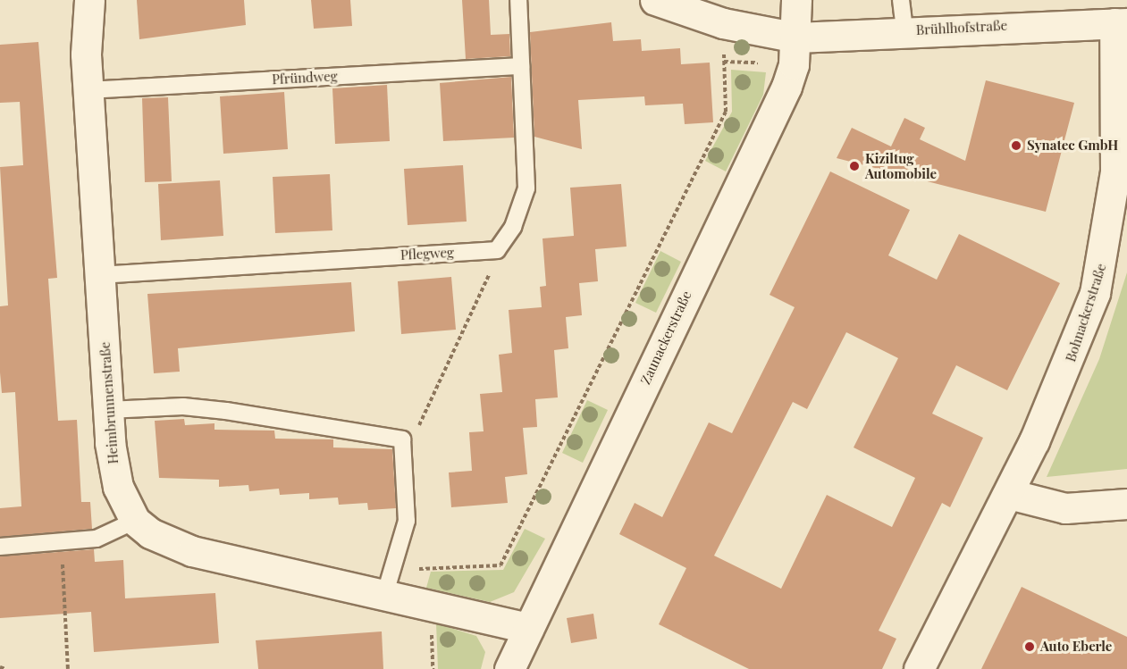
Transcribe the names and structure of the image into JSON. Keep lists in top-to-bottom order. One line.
{"streets":{"street":["Brühlhofstraße","Bohnackerstraße","Zaunackerstraße","Heimbrunnenstraße"],"lane":["Pfründweg","Pflegweg"]},"crossings":[["Brühlhofstraße","Bohnackerstraße"],["Brühlhofstraße","Zaunackerstraße"],["Pfründweg","Heimbrunnenstraße"],["Pflegweg","Heimbrunnenstraße"]],"places":["Synatec GmbH","Kiziltug Automobile","Auto Eberle"]}
